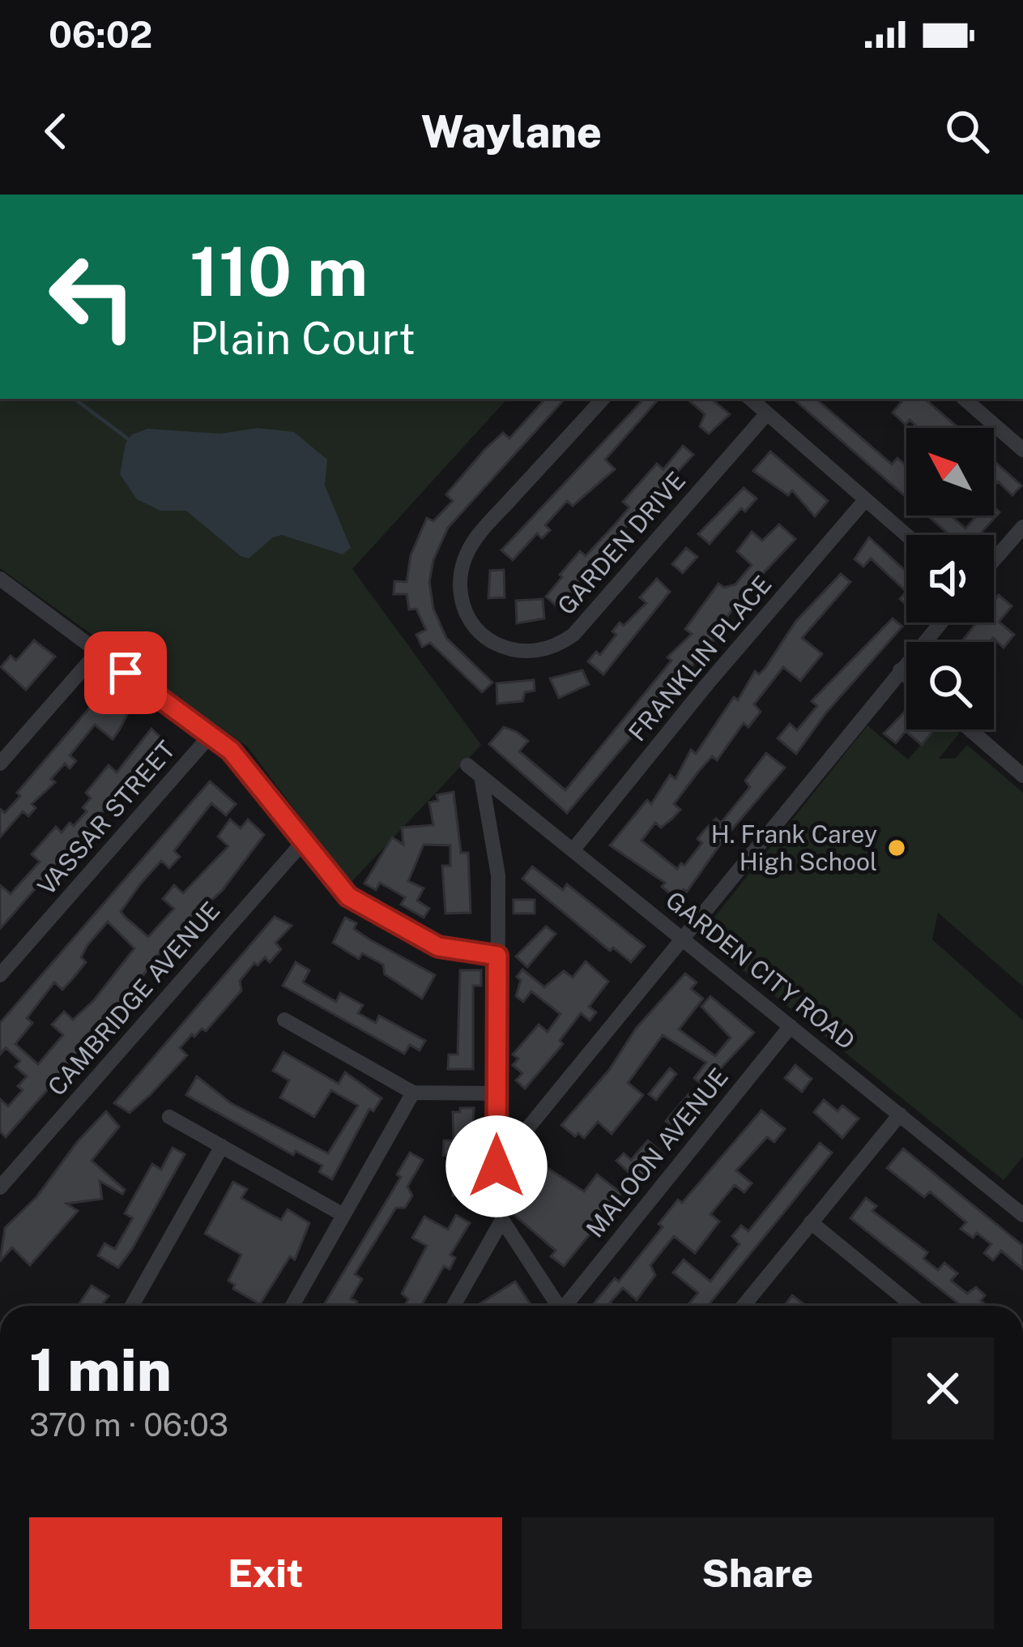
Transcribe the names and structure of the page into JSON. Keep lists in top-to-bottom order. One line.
{"streets":{"street":["GARDEN DRIVE","FRANKLIN PLACE","VASSAR STREET","GARDEN CITY ROAD","CAMBRIDGE AVENUE","MALOON AVENUE"]},"crossings":[["FRANKLIN PLACE","GARDEN CITY ROAD"],["GARDEN CITY ROAD","MALOON AVENUE"]],"places":["H. Frank Carey High School"],"north":"top left","page":{"status":"06:02","header":"Waylane","turn":["110 m","Plain Court"],"heading":["1 min","370 m · 06:03"],"buttons":["Exit","Share"]}}
